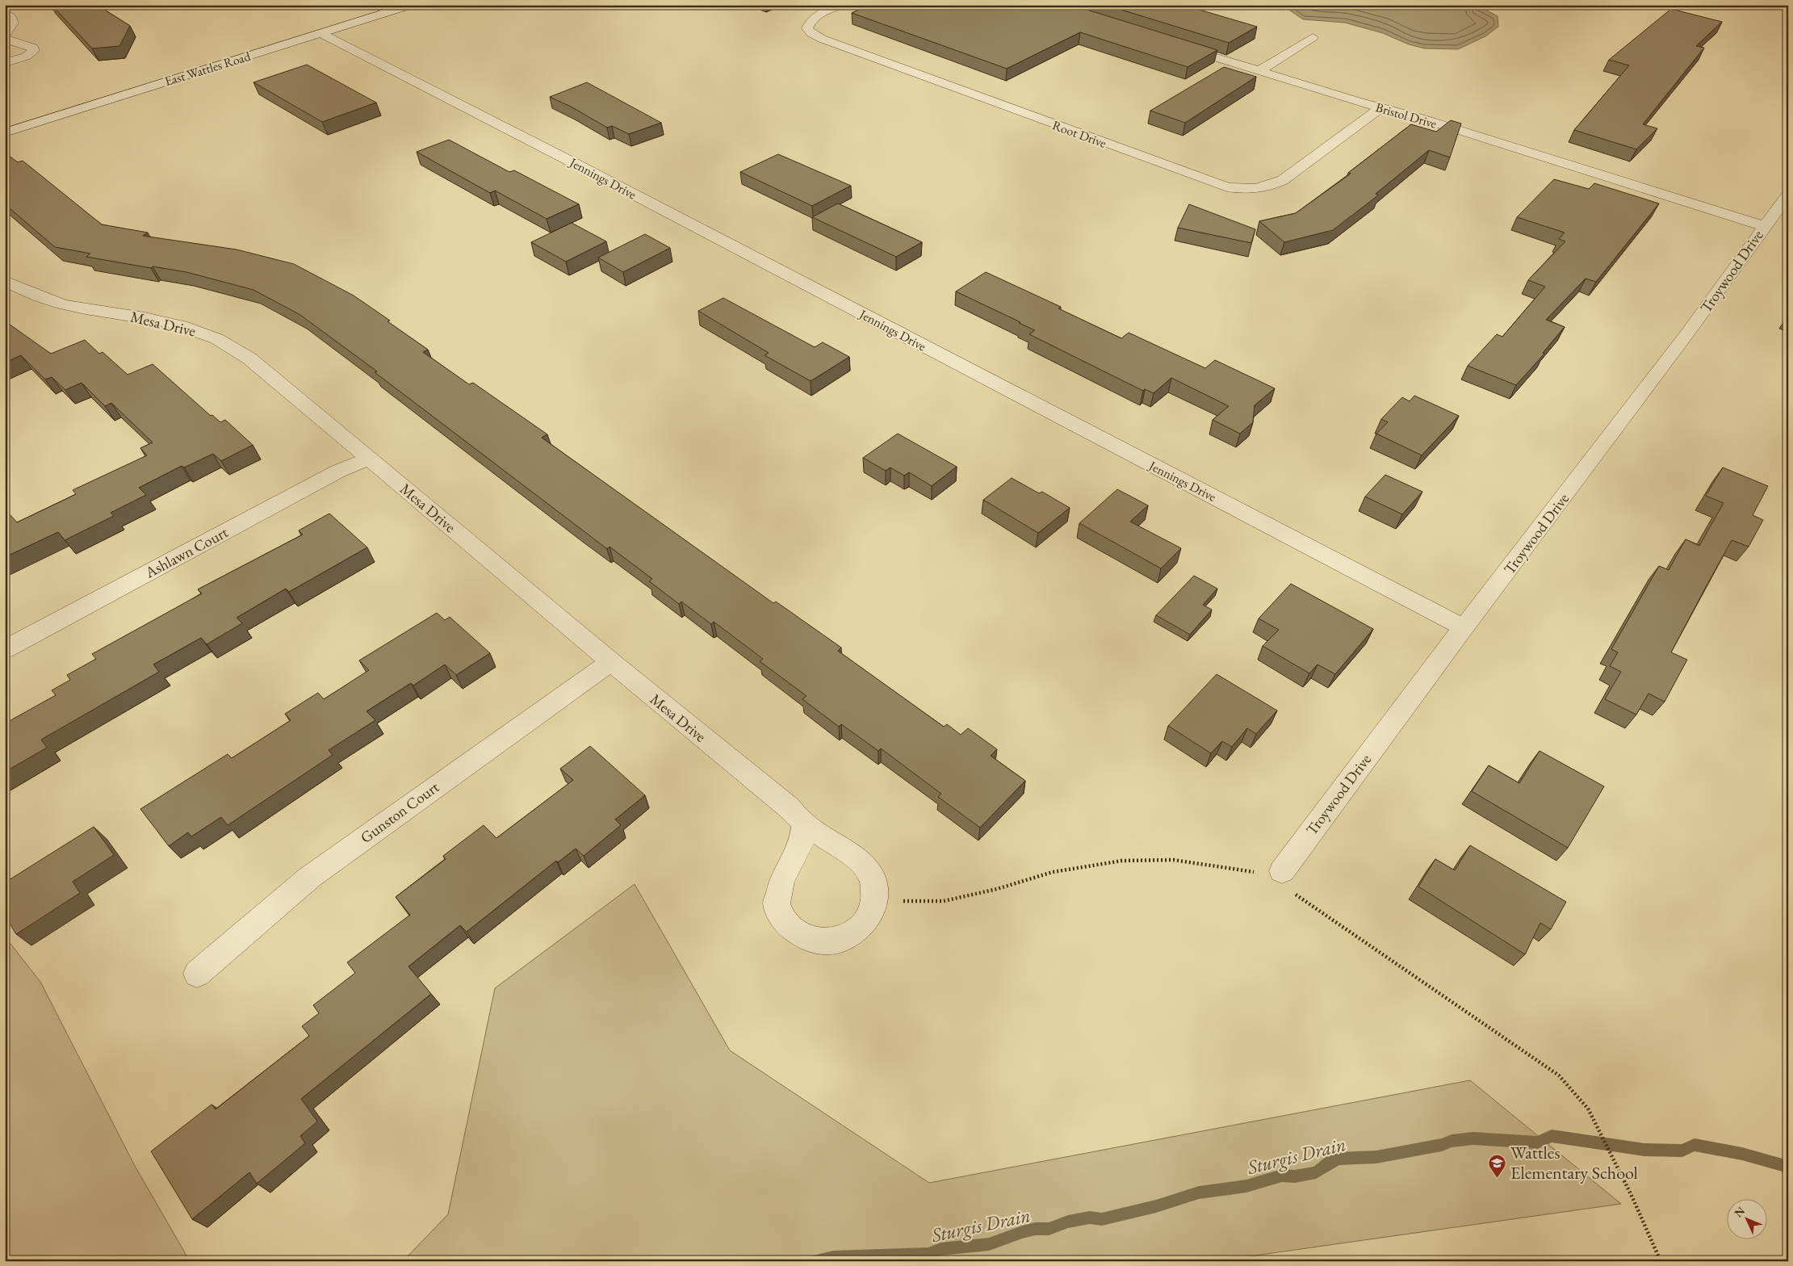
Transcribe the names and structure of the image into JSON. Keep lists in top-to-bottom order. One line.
{"streets":{"street":["East Wattles Road","Bristol Drive","Root Drive","Jennings Drive","Troywood Drive","Mesa Drive","Ashlawn Court","Gunston Court"]},"crossings":[["East Wattles Road","Jennings Drive"],["Bristol Drive","Root Drive"],["Bristol Drive","Troywood Drive"],["Jennings Drive","Troywood Drive"],["Mesa Drive","Ashlawn Court"],["Mesa Drive","Gunston Court"]],"water":["Sturgis Drain"],"places":{"school or university":["Wattles Elementary School"]},"north":"top left"}
